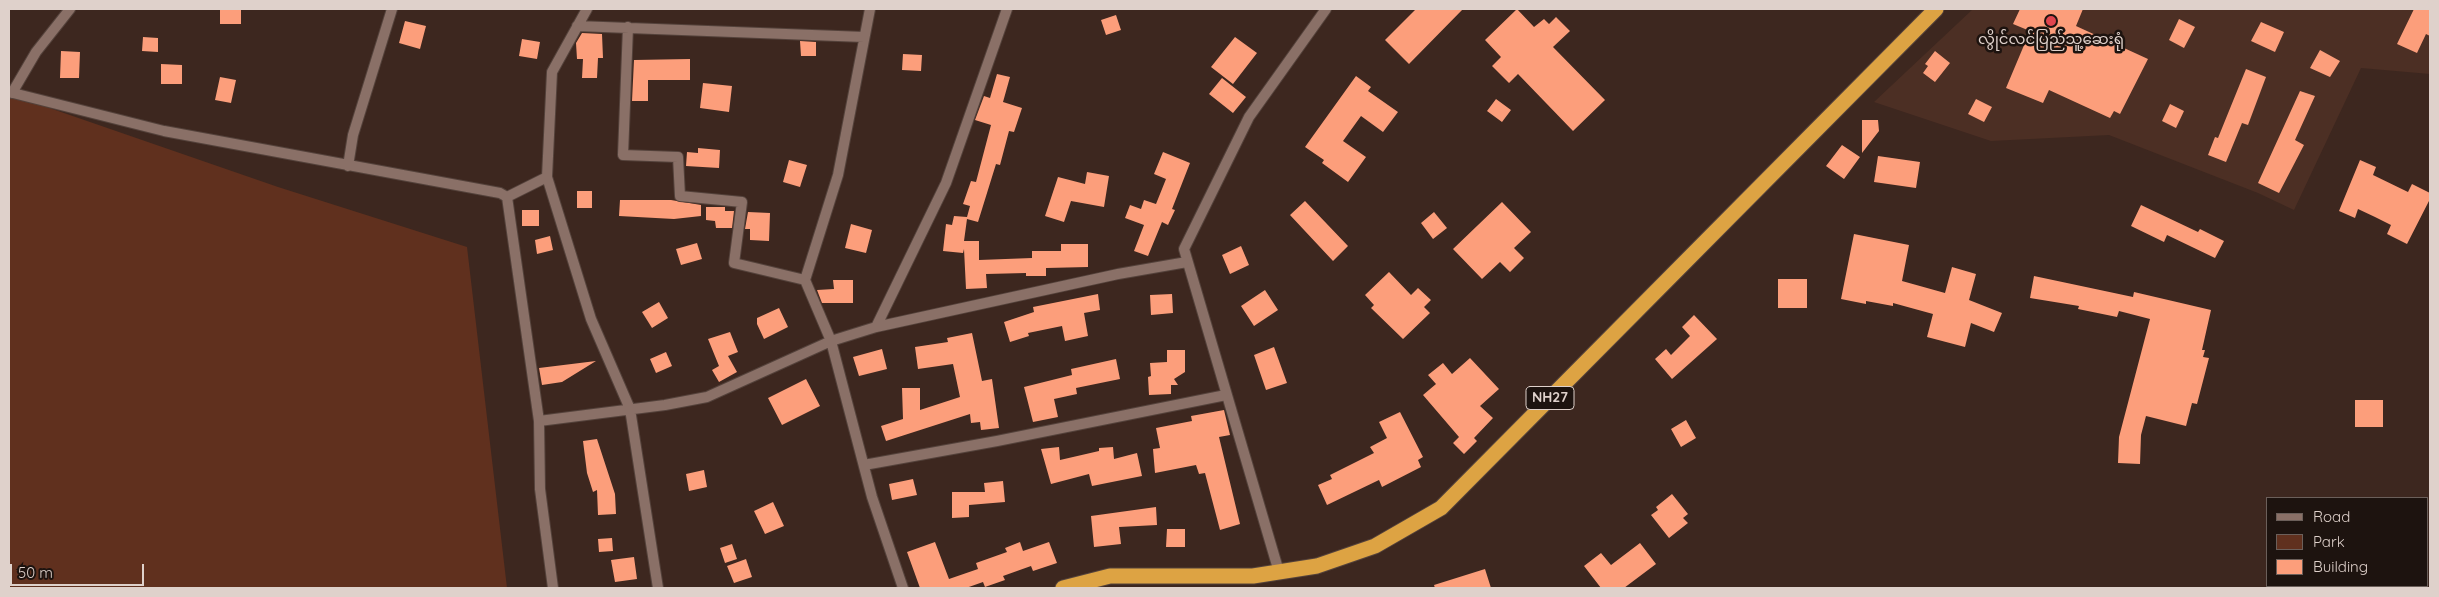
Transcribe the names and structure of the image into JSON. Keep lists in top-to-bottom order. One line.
{"streets":{"highway":["NH27"]},"places":["လွိုင်လင်ပြည်သူ့ဆေးရုံ"],"legend":["Road","Park","Building"],"scale_bar":"50 m"}
